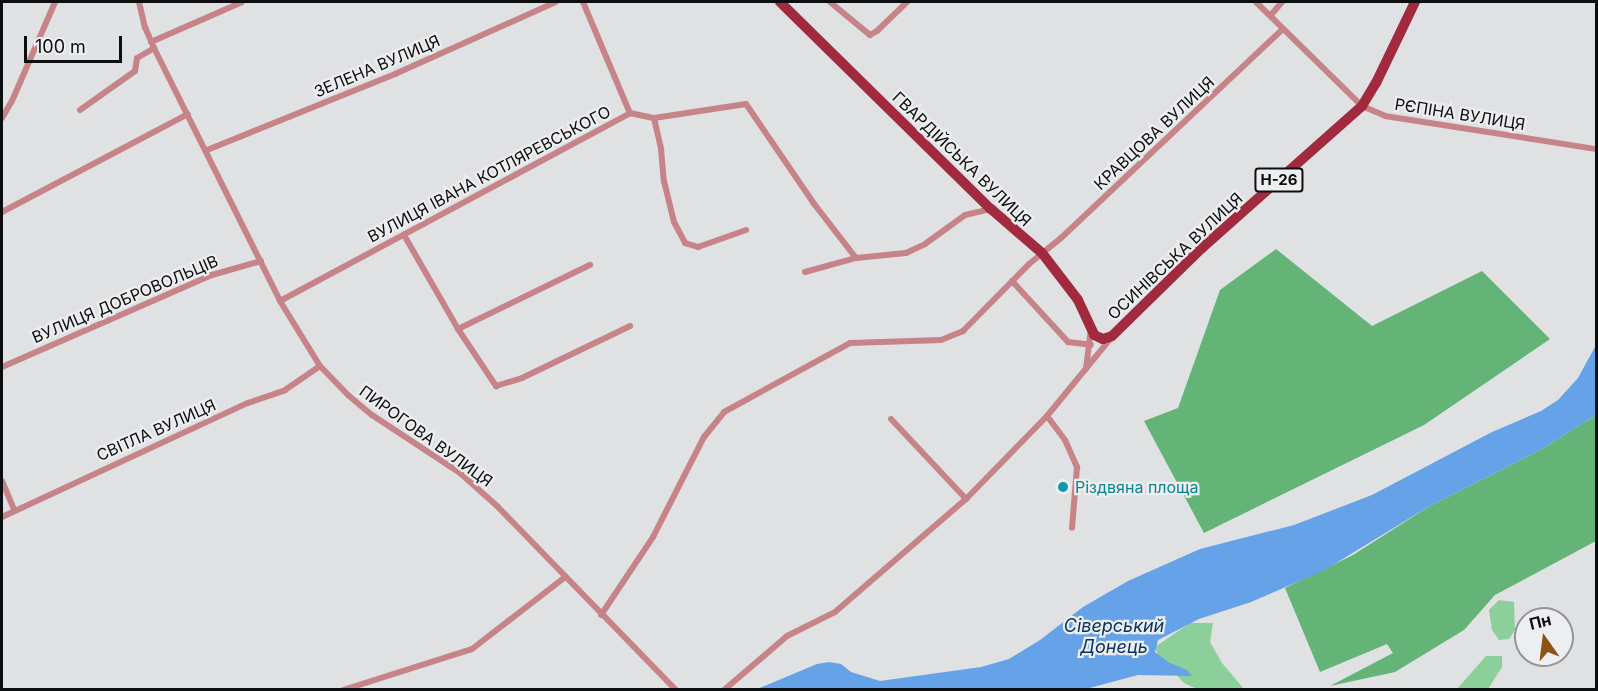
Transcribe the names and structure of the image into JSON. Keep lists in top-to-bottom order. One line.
{"streets":{"main road":["ГВАРДІЙСЬКА ВУЛИЦЯ","Н-26","ОСИНІВСЬКА ВУЛИЦЯ"],"street":["ЗЕЛЕНА ВУЛИЦЯ","РЄПІНА ВУЛИЦЯ","КРАВЦОВА ВУЛИЦЯ","ВУЛИЦЯ ІВАНА КОТЛЯРЕВСЬКОГО","ВУЛИЦЯ ДОБРОВОЛЬЦІВ","СВІТЛА ВУЛИЦЯ","ПИРОГОВА ВУЛИЦЯ"]},"crossings":[["ЗЕЛЕНА ВУЛИЦЯ","ПИРОГОВА ВУЛИЦЯ"],["РЄПІНА ВУЛИЦЯ","КРАВЦОВА ВУЛИЦЯ"],["РЄПІНА ВУЛИЦЯ","ОСИНІВСЬКА ВУЛИЦЯ"],["КРАВЦОВА ВУЛИЦЯ","ГВАРДІЙСЬКА ВУЛИЦЯ"],["КРАВЦОВА ВУЛИЦЯ","ПИРОГОВА ВУЛИЦЯ"],["ВУЛИЦЯ ІВАНА КОТЛЯРЕВСЬКОГО","ПИРОГОВА ВУЛИЦЯ"],["ВУЛИЦЯ ДОБРОВОЛЬЦІВ","ПИРОГОВА ВУЛИЦЯ"],["СВІТЛА ВУЛИЦЯ","ПИРОГОВА ВУЛИЦЯ"]],"water":["Сіверський Донець"],"places":["Різдвяна площа"],"scale_bar":"100 m","north":"top"}
